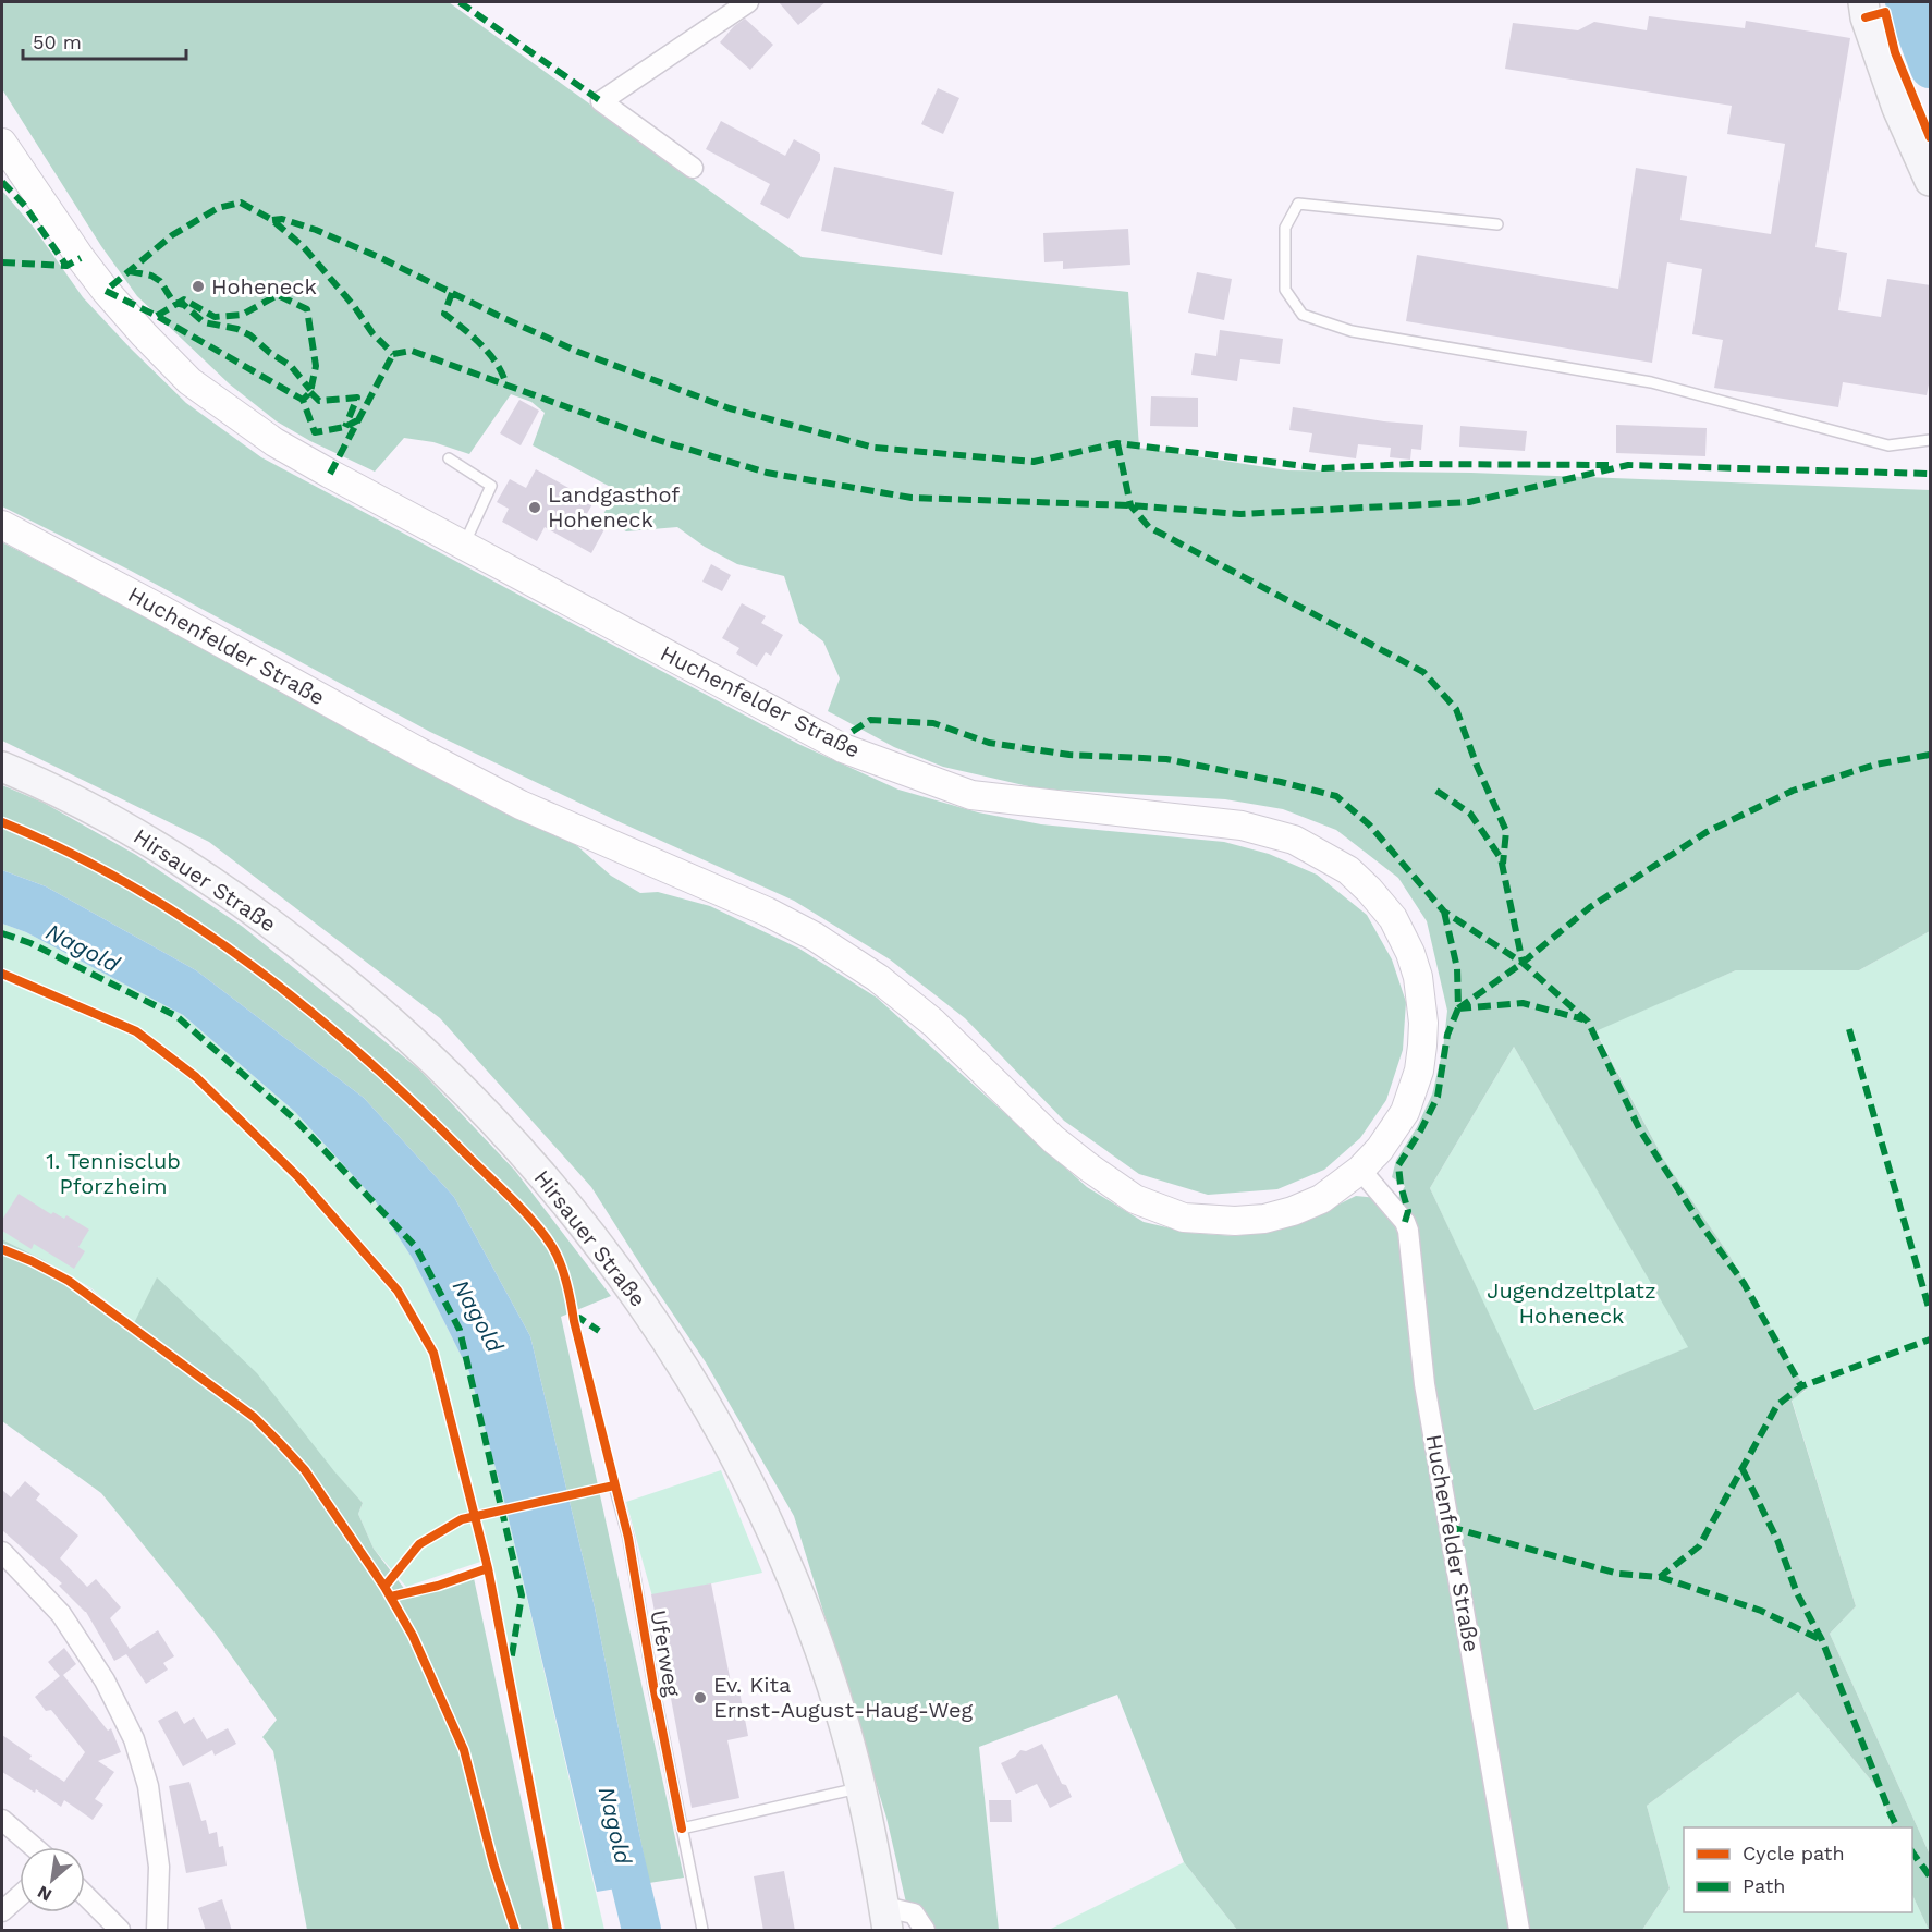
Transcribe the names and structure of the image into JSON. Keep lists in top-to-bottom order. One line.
{"streets":{"main road":["Huchenfelder Straße","Hirsauer Straße"],"lane":["Uferweg"]},"water":["Nagold"],"parks":["1. Tennisclub Pforzheim","Jugendzeltplatz Hoheneck"],"places":["Hoheneck","Landgasthof Hoheneck","Ev. Kita Ernst-August-Haug-Weg"],"legend":["Cycle path","Path"],"scale_bar":"50 m","north":"bottom left"}
